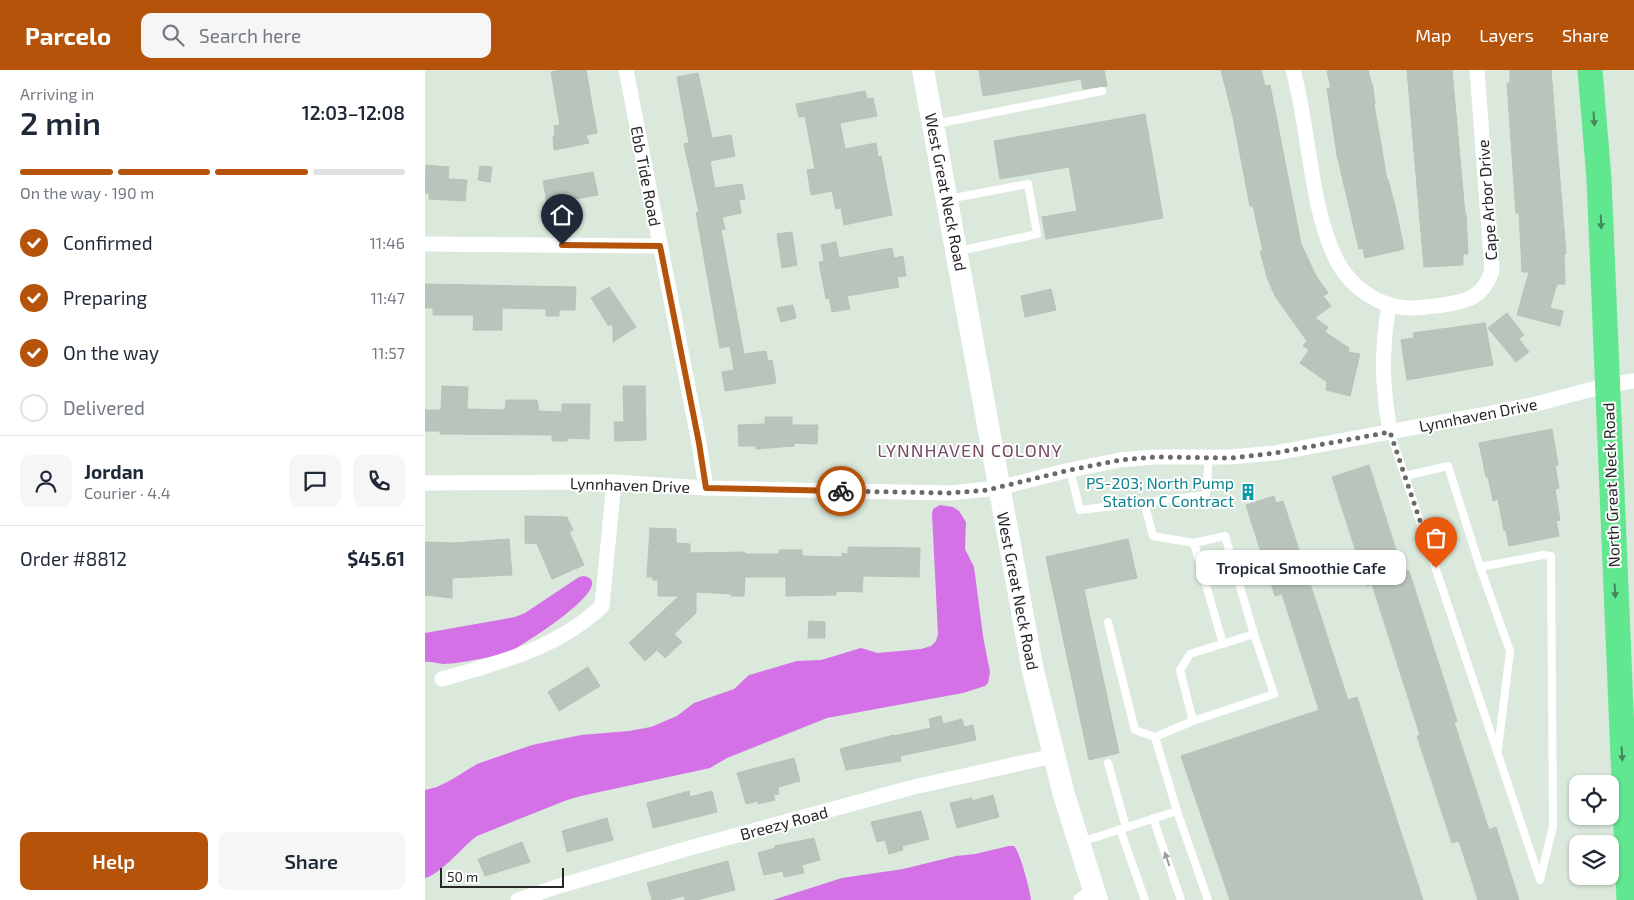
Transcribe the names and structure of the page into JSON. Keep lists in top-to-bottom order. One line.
{"streets":{"main road":["North Great Neck Road"],"street":["Ebb Tide Road","West Great Neck Road","Cape Arbor Drive","Lynnhaven Drive","Breezy Road"]},"crossings":[["Ebb Tide Road","Lynnhaven Drive"],["West Great Neck Road","Lynnhaven Drive"],["West Great Neck Road","Breezy Road"],["Lynnhaven Drive","North Great Neck Road"]],"one_way":["North Great Neck Road"],"districts":["LYNNHAVEN COLONY"],"places":{"building":["PS-203; North Pump Station C Contract"],"other":["Tropical Smoothie Cafe"]},"scale_bar":"50 m","page":{"header":"Parcelo","search":"Search here","nav":["Map","Layers","Share"],"heading":["2 min","Arriving in","12:03–12:08"],"panel":["Jordan","Courier · 4.4","Order #8812","$45.61"],"bar":"On the way · 190 m","list":[["Confirmed","11:46"],["Preparing","11:47"],["On the way","11:57"],"Delivered"],"bubble":"Tropical Smoothie Cafe","buttons":["Help","Share"],"scale":"50 m"}}
